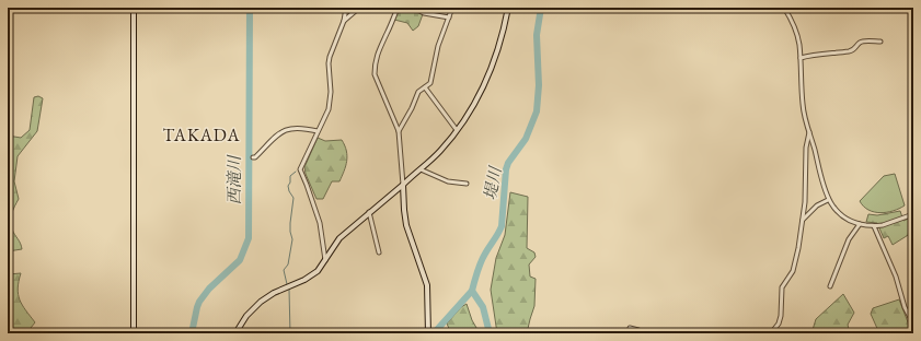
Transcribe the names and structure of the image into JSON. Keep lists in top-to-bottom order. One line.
{"districts":["TAKADA"],"water":["西滝川","堤川"]}
